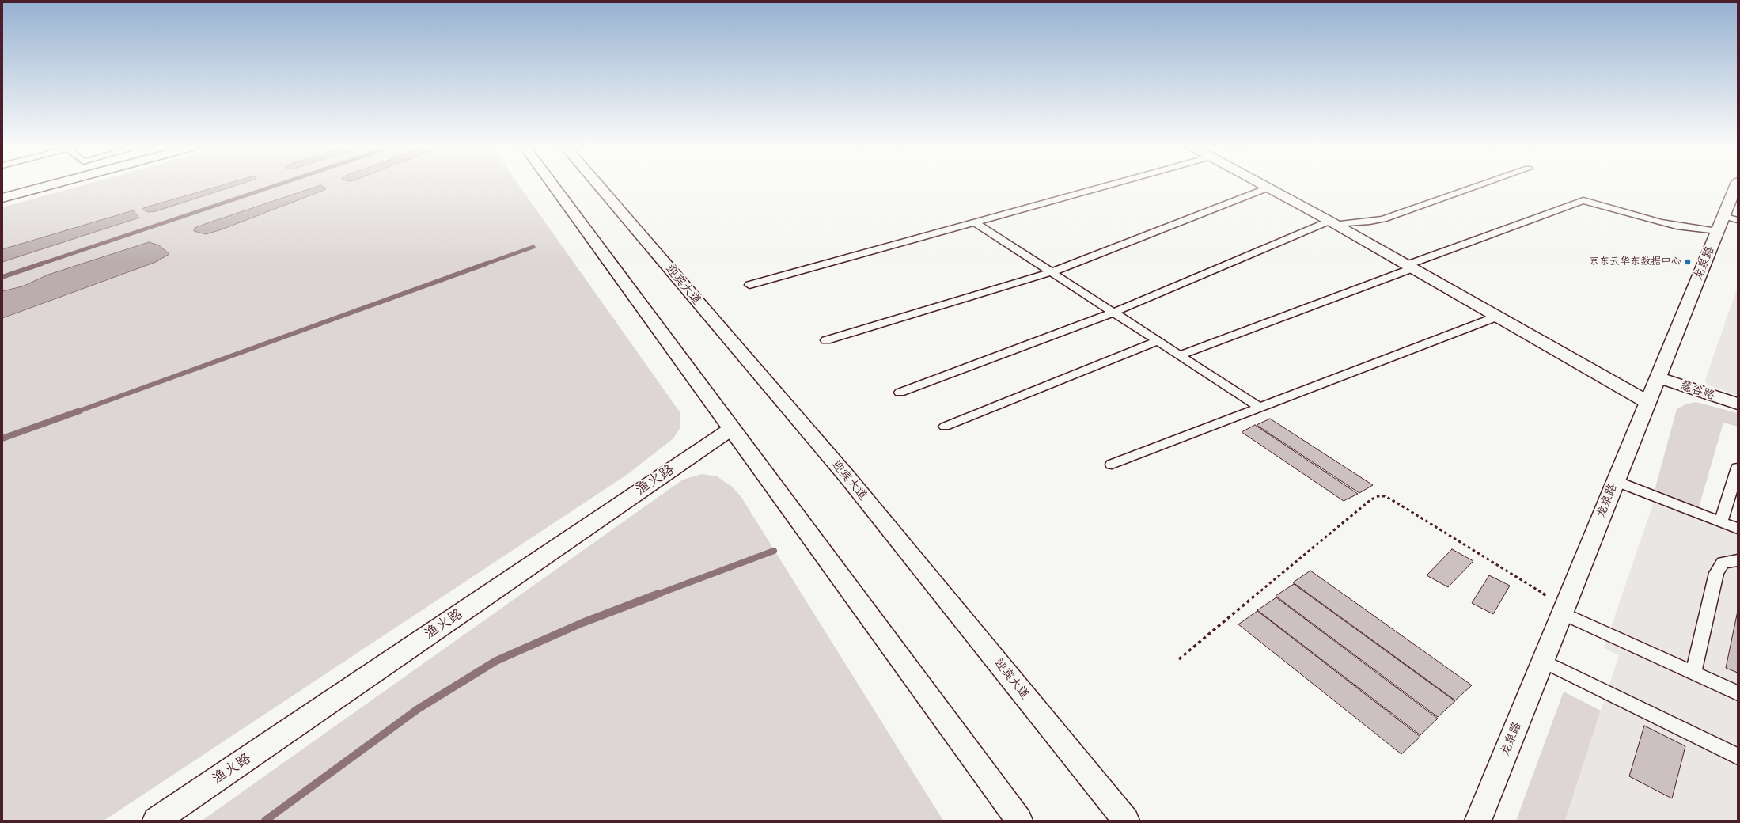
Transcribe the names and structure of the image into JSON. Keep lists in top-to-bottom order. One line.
{"streets":{"main road":["龙泉路","迎宾大道","慧谷路","渔火路"]},"crossings":[["龙泉路","慧谷路"]],"places":["京东云华东数据中心"]}
